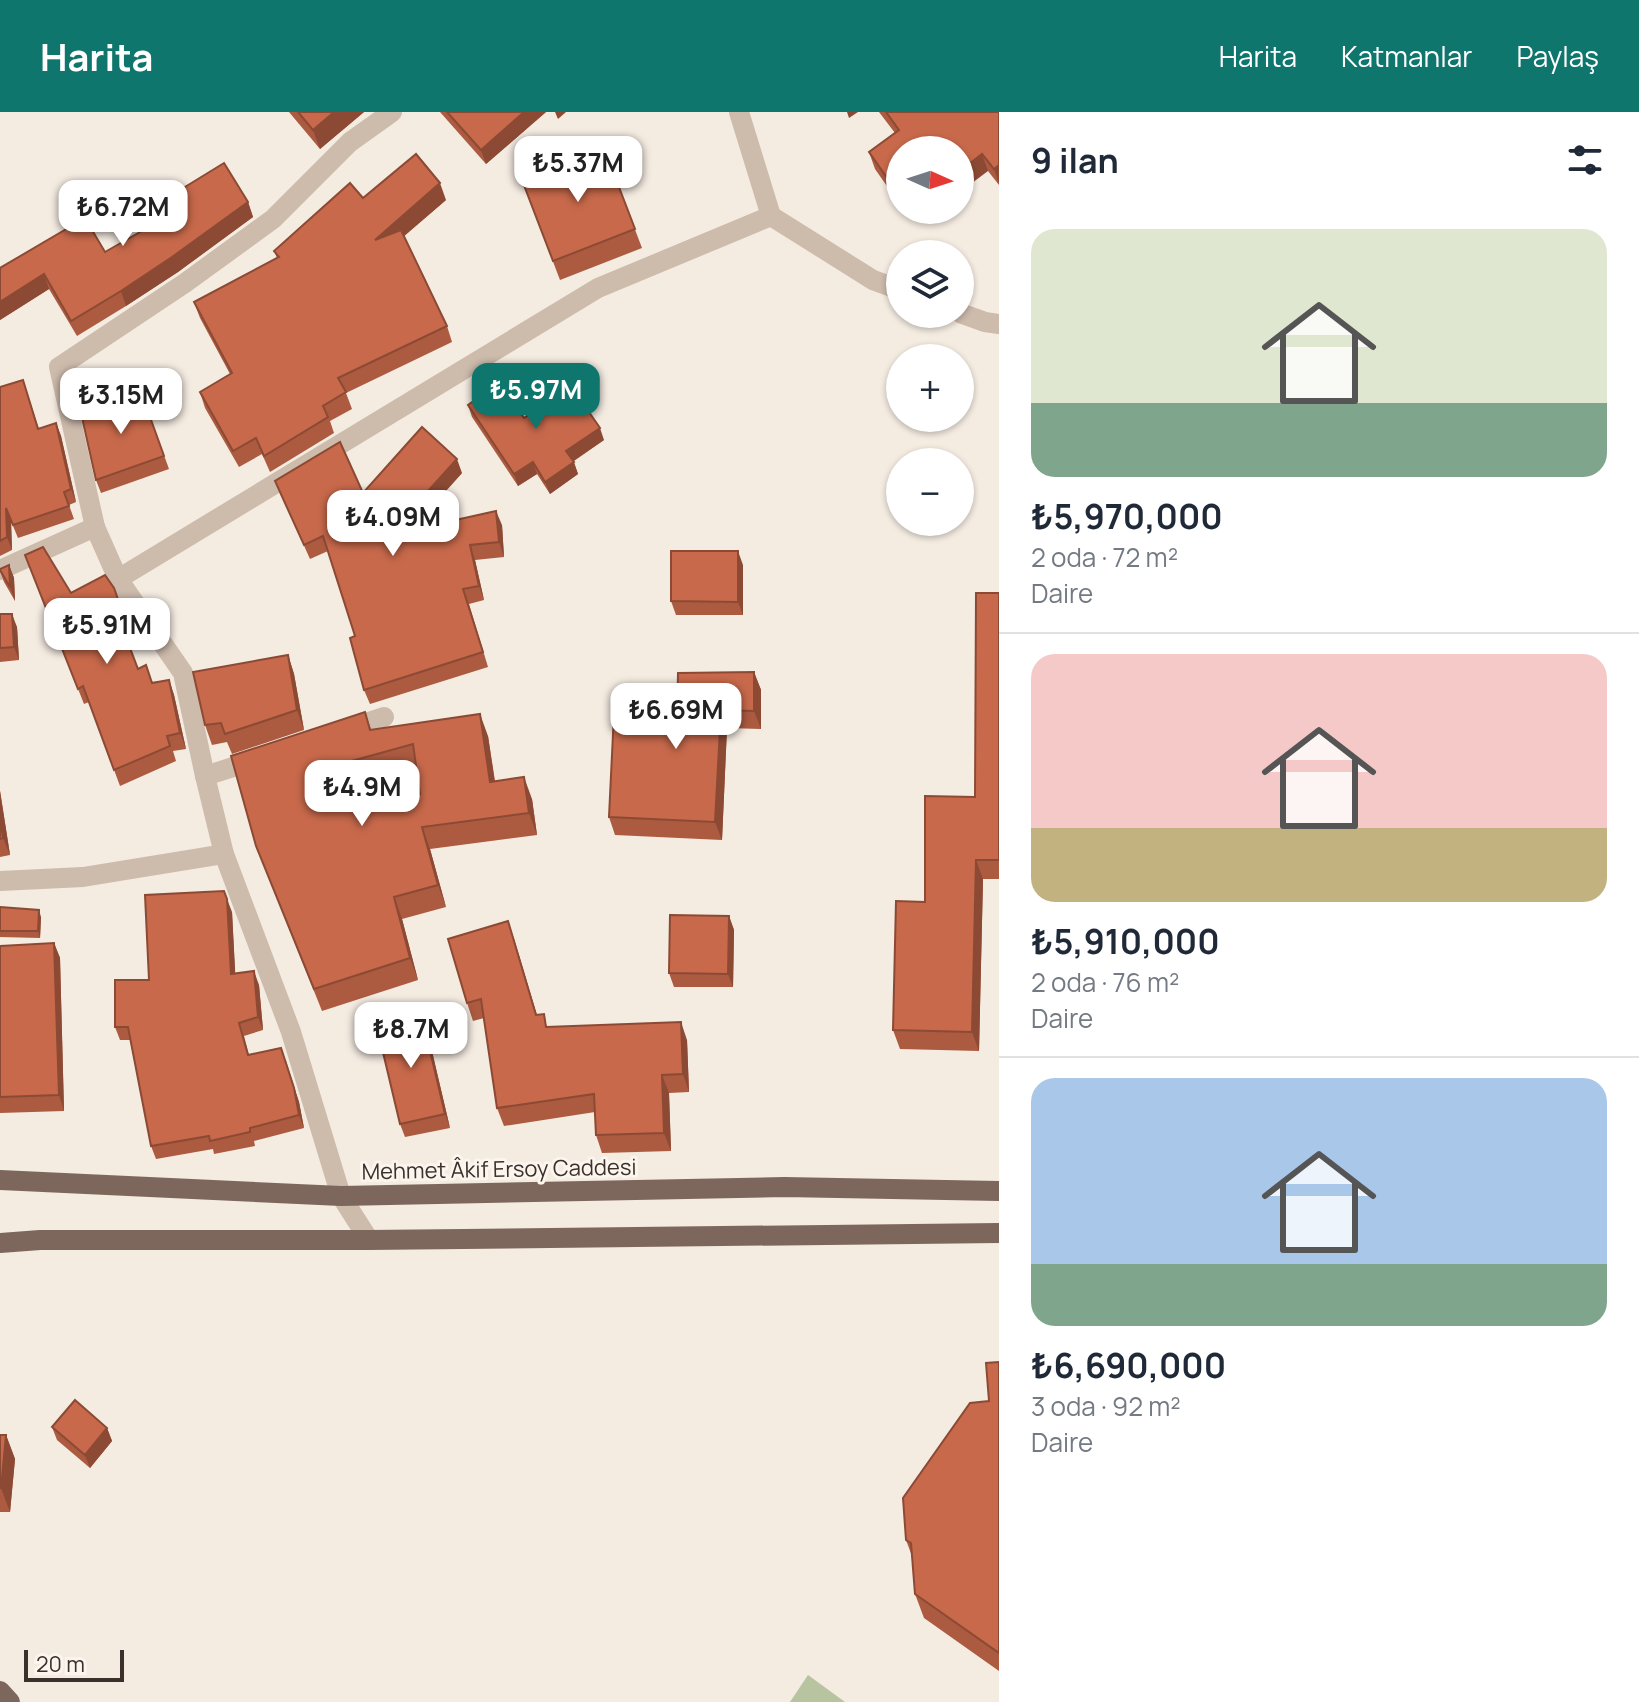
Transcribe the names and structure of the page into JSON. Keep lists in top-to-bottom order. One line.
{"streets":{"main road":["Mehmet Âkif Ersoy Caddesi"]},"scale_bar":"20 m","north":"right","page":{"header":"Harita","nav":["Harita","Katmanlar","Paylaş"],"heading":"9 ilan","map_buttons":["+","−"],"price":["₺5.37M","₺6.72M","₺5.97M","₺3.15M","₺4.09M","₺5.91M","₺6.69M","₺4.9M","₺8.7M"],"list":[{"name":"₺5,970,000","note":"2 oda · 72 m² · Daire"},{"name":"₺5,910,000","note":"2 oda · 76 m² · Daire"},{"name":"₺6,690,000","note":"3 oda · 92 m² · Daire"}],"scale":"20 m"}}
